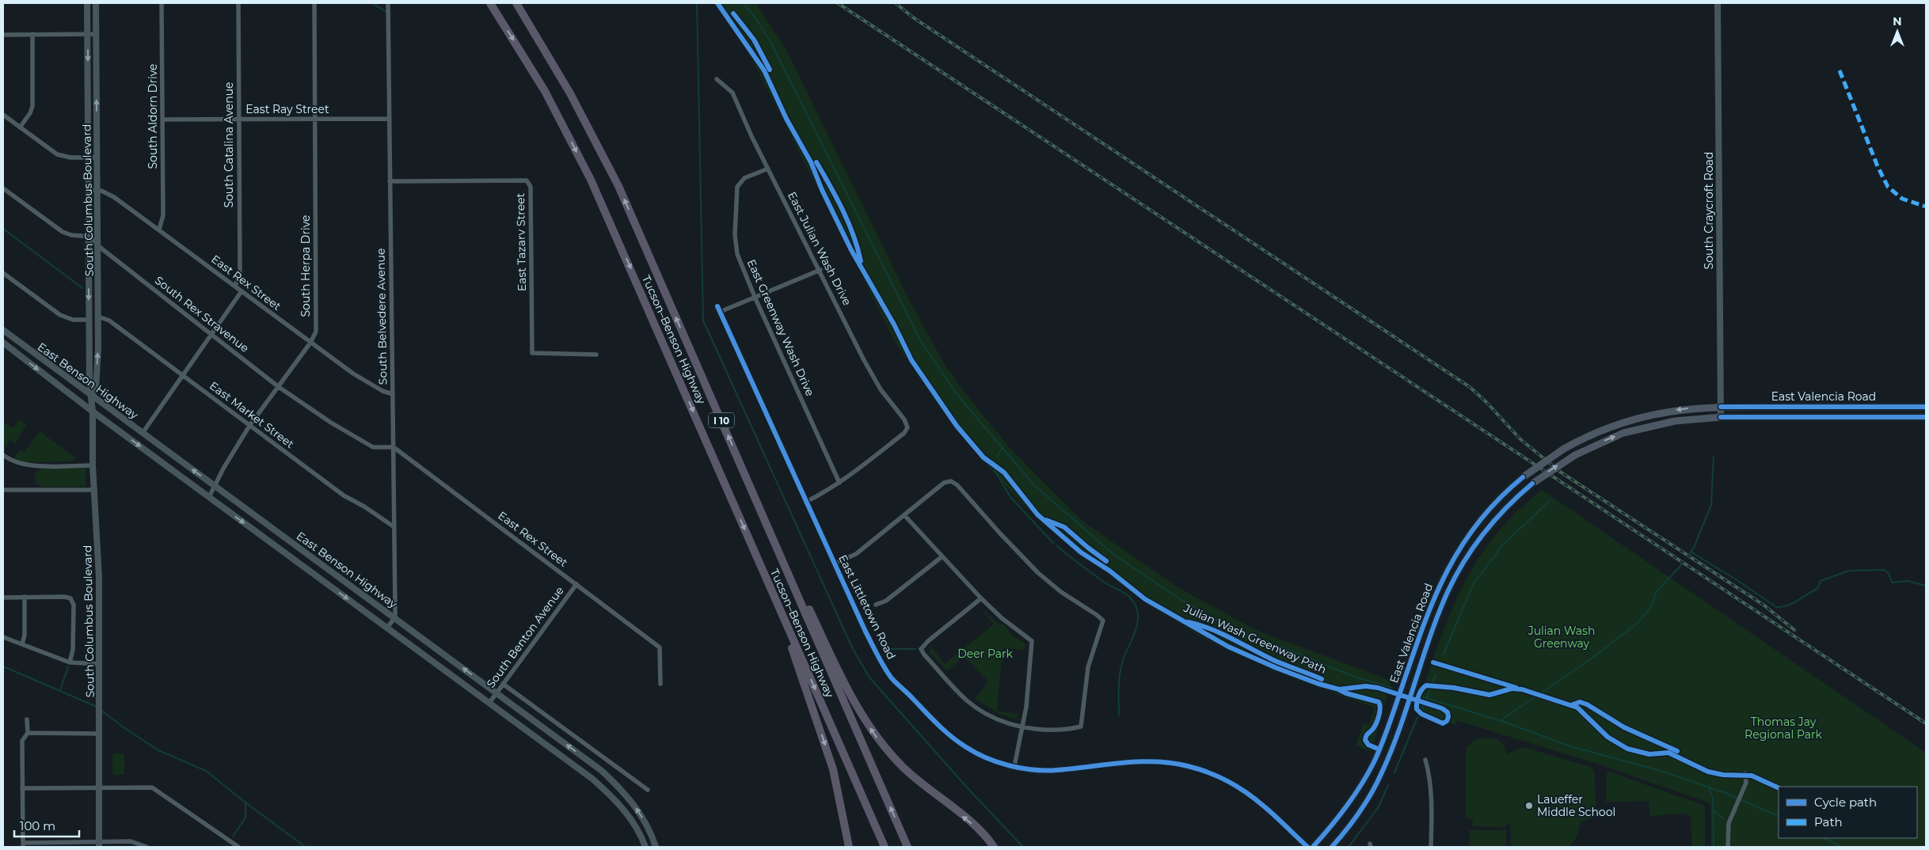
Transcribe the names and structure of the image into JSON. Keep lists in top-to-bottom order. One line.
{"streets":{"highway":["Tucson–Benson Highway","I 10"],"main road":["East Valencia Road"],"street":["East Ray Street","South Aldorn Drive","South Catalina Avenue","South Columbus Boulevard","South Craycroft Road","East Tazarv Street","East Julian Wash Drive","South Herpa Drive","East Rex Street","South Rex Stravenue","South Belvedere Avenue","East Greenway Wash Drive","East Benson Highway","East Market Street","East Littletown Road","South Benton Avenue"],"cycle path":["Julian Wash Greenway Path"]},"crossings":[["East Ray Street","South Aldorn Drive"],["East Ray Street","South Catalina Avenue"],["East Ray Street","South Herpa Drive"],["East Ray Street","South Belvedere Avenue"],["South Aldorn Drive","East Rex Street"],["South Catalina Avenue","East Rex Street"],["South Columbus Boulevard","East Rex Street"],["South Columbus Boulevard","South Rex Stravenue"],["South Columbus Boulevard","East Benson Highway"],["South Columbus Boulevard","East Market Street"],["South Craycroft Road","East Valencia Road"],["East Tazarv Street","South Belvedere Avenue"],["East Julian Wash Drive","East Greenway Wash Drive"],["South Herpa Drive","East Rex Street"],["South Herpa Drive","South Rex Stravenue"],["South Herpa Drive","East Benson Highway"],["South Herpa Drive","East Market Street"],["East Rex Street","South Rex Stravenue"],["East Rex Street","South Belvedere Avenue"],["East Rex Street","South Benton Avenue"],["South Rex Stravenue","South Belvedere Avenue"],["South Belvedere Avenue","East Benson Highway"],["South Belvedere Avenue","East Market Street"],["East Benson Highway","South Benton Avenue"]],"parks":["Julian Wash Greenway","Deer Park","Thomas Jay Regional Park"],"places":["Laueffer Middle School"],"legend":["Cycle path","Path"],"scale_bar":"100 m","north":"top"}
